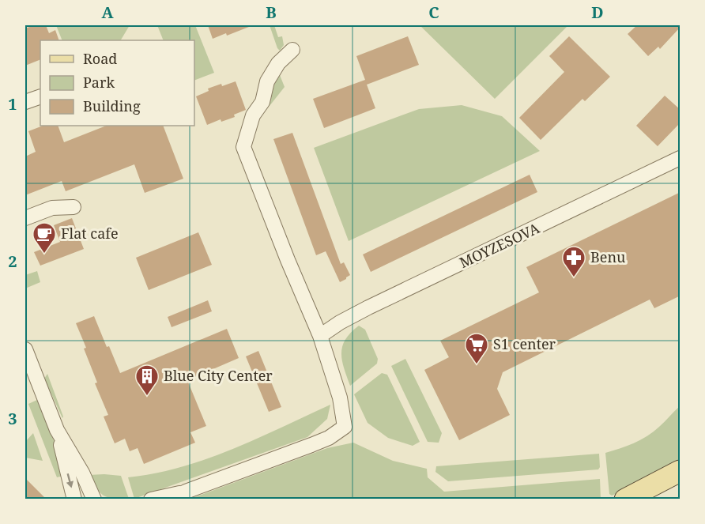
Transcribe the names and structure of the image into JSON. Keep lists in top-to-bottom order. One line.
{"streets":{"street":["MOYZESOVA"]},"places":{"cafe":["Flat cafe"],"pharmacy":["Benu"],"supermarket":["S1 center"],"building":["Blue City Center"]},"legend":["Road","Park","Building"],"grid":{"columns":["A","B","C","D"],"rows":["1","2","3"]}}
